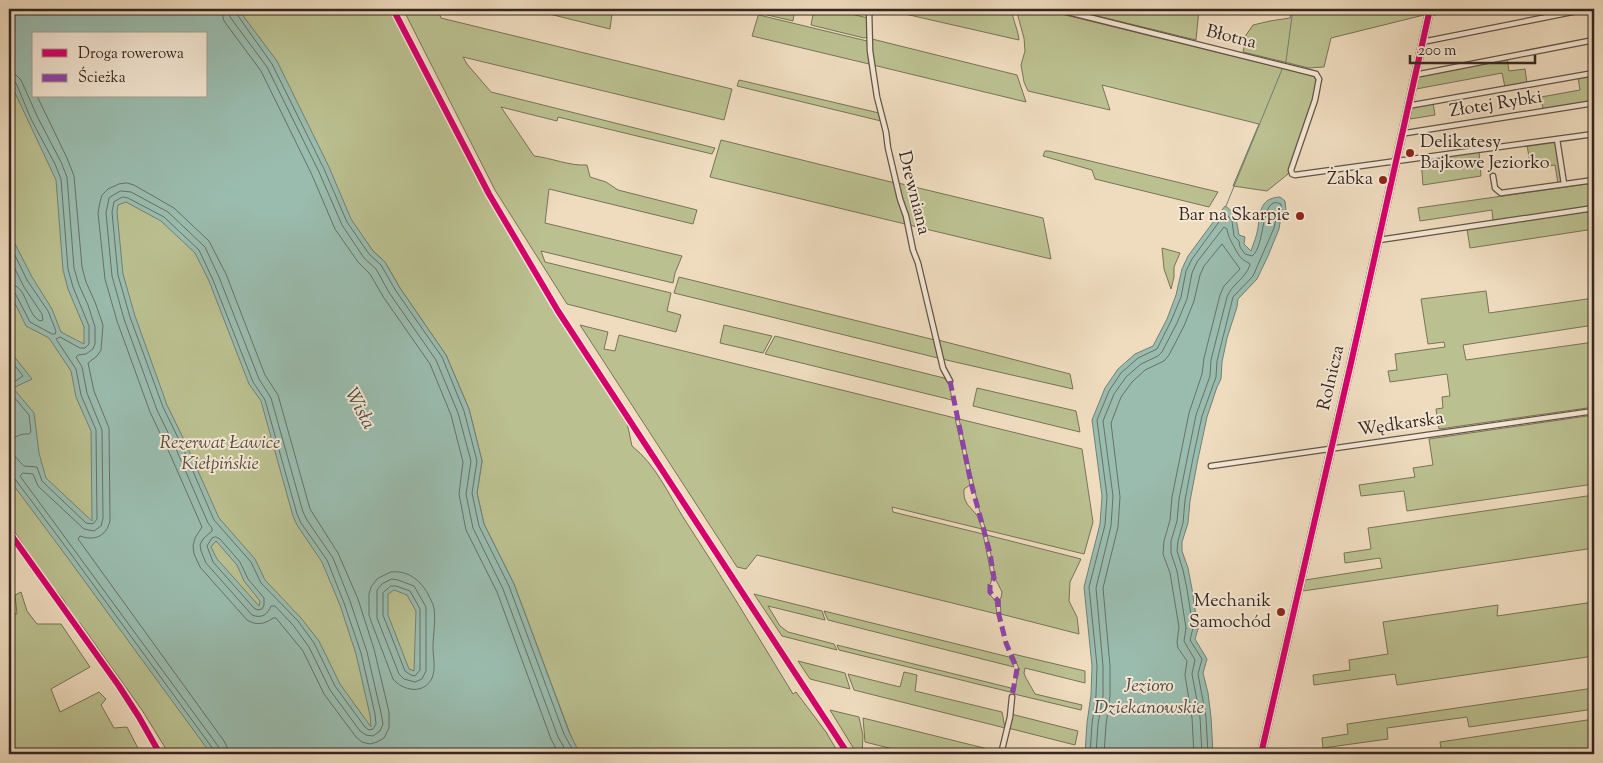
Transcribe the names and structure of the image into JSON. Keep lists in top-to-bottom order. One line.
{"streets":{"street":["Błotna","Złotej Rybki","Drewniana","Rolnicza","Wędkarska"]},"crossings":[["Błotna","Rolnicza"],["Złotej Rybki","Rolnicza"],["Rolnicza","Wędkarska"]],"water":["Wisła","Jezioro Dziekanowskie"],"parks":["Rezerwat Ławice Kiełpińskie"],"places":["Delikatesy Bajkowe Jeziorko","Żabka","Bar na Skarpie","Mechanik Samochód"],"legend":["Droga rowerowa","Ścieżka"],"scale_bar":"200 m"}
